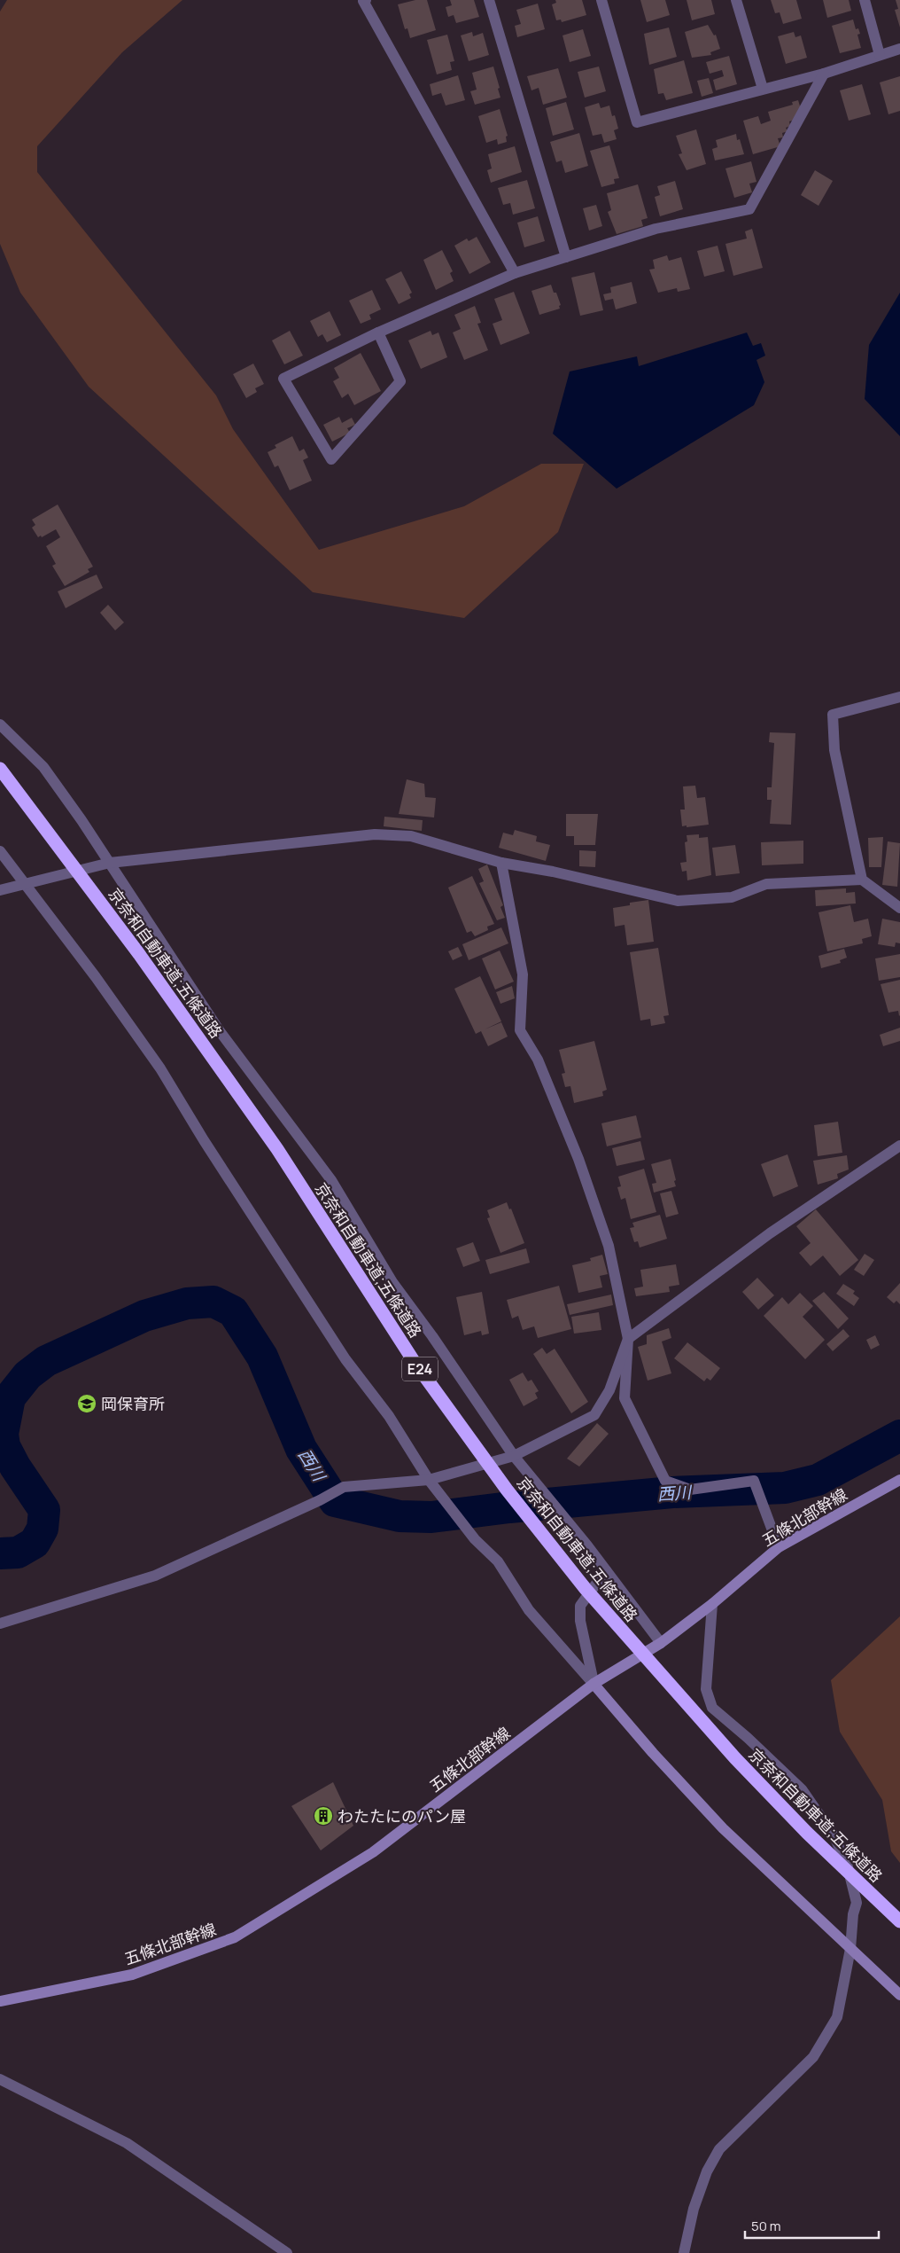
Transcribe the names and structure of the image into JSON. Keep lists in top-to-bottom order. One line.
{"streets":{"highway":["京奈和自動車道;五條道路","E24"],"street":["五條北部幹線"]},"water":["西川"],"places":{"school or university":["岡保育所"],"building":["わたたにのパン屋"]},"scale_bar":"50 m"}
